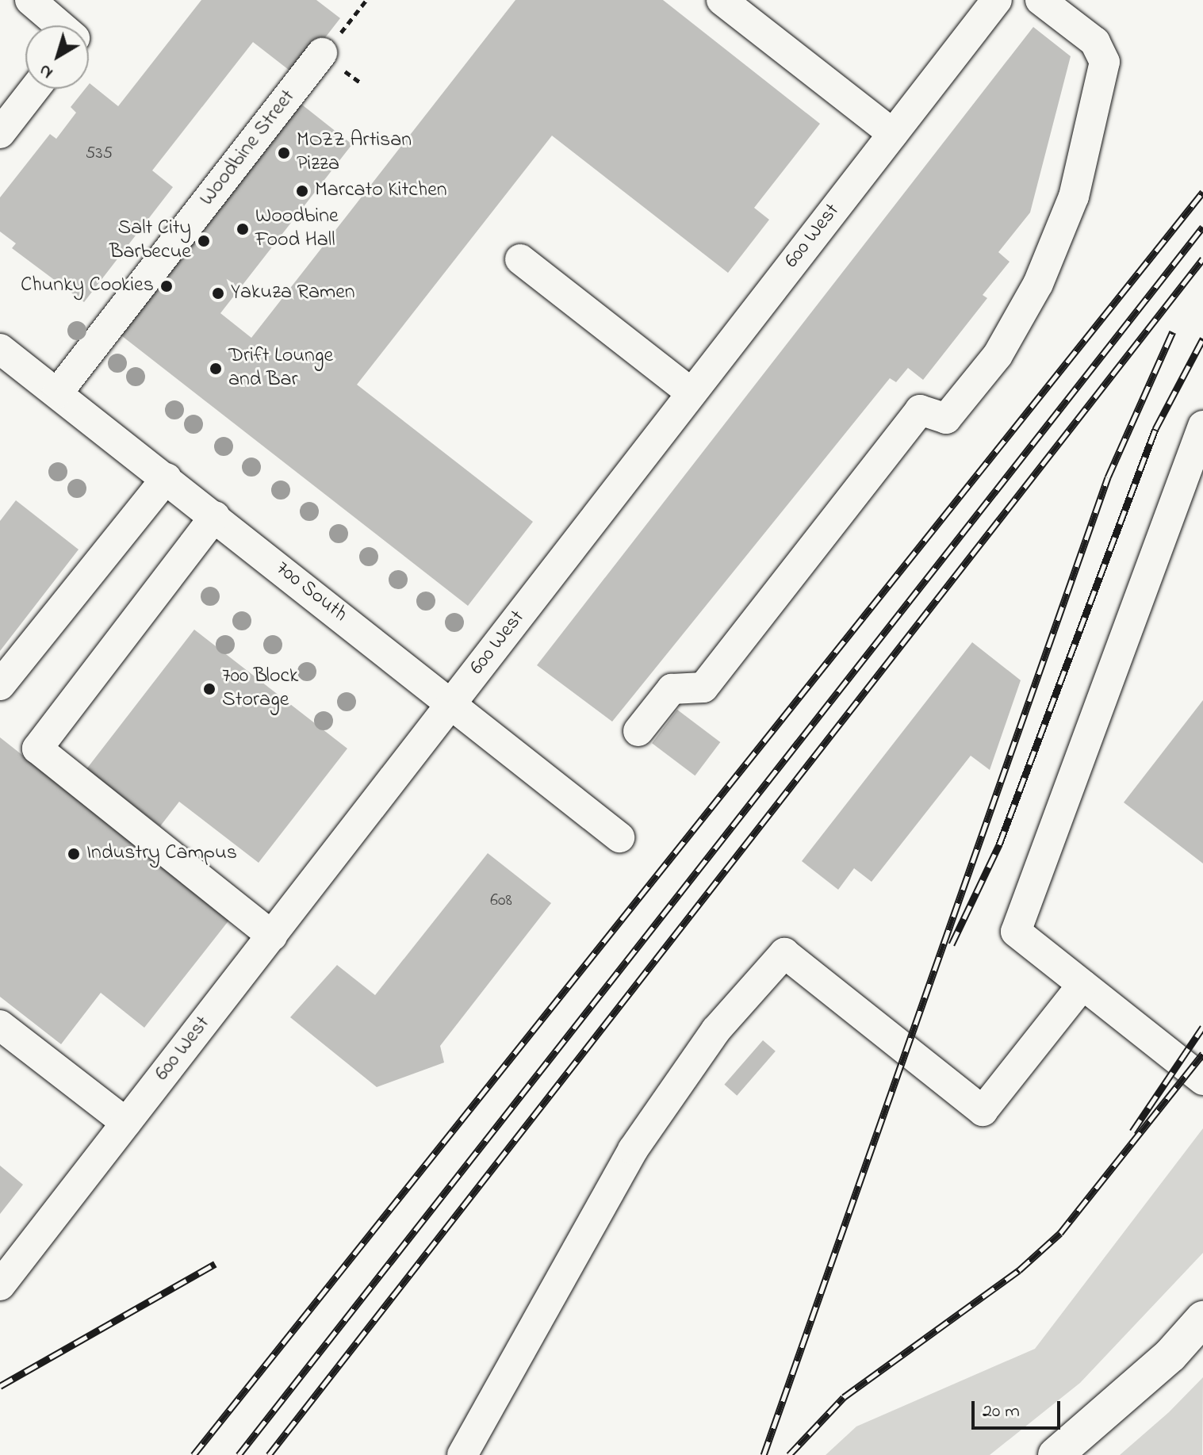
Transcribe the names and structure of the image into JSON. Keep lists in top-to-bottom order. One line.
{"streets":{"street":["Woodbine Street","600 West","700 South"]},"crossings":[["Woodbine Street","700 South"],["600 West","700 South"]],"places":["MOZZ Artisan Pizza","Marcato Kitchen","Woodbine Food Hall","Salt City Barbecue","Chunky Cookies","Yakuza Ramen","Drift Lounge and Bar","700 Block Storage","Industry Campus"],"house_numbers":["535","608"],"scale_bar":"20 m","north":"bottom left"}
